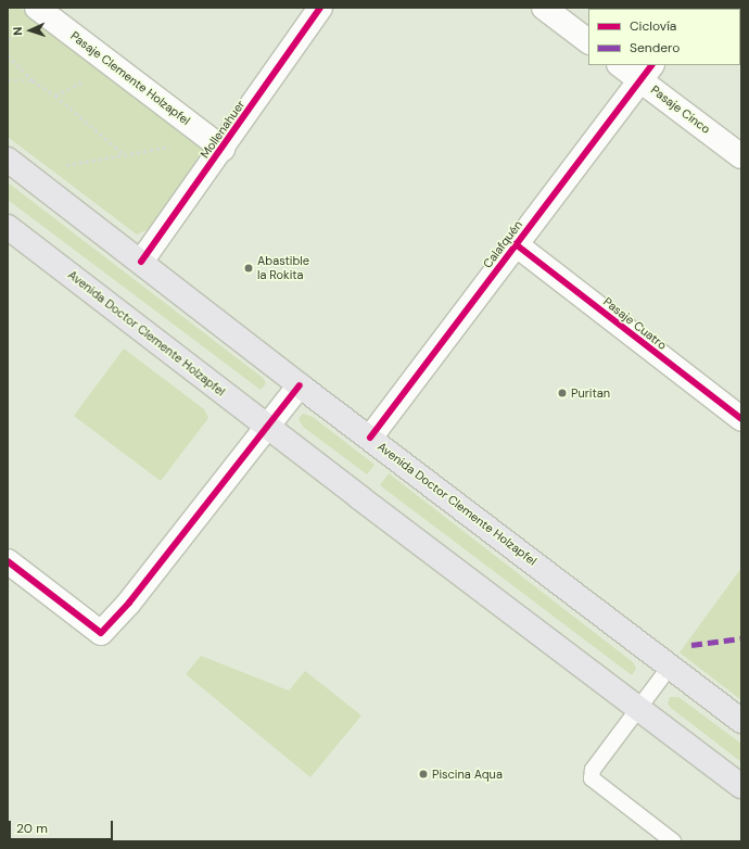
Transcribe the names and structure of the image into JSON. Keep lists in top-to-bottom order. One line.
{"streets":{"main road":["Avenida Doctor Clemente Holzapfel"],"street":["Pasaje Clemente Holzapfel","Pasaje Cinco","Mollenahuer","Calafquén","Pasaje Cuatro"]},"crossings":[["Pasaje Clemente Holzapfel","Mollenahuer"],["Pasaje Cinco","Calafquén"],["Mollenahuer","Avenida Doctor Clemente Holzapfel"],["Calafquén","Pasaje Cuatro"],["Calafquén","Avenida Doctor Clemente Holzapfel"]],"places":["Abastible la Rokita","Puritan","Piscina Aqua"],"legend":["Ciclovía","Sendero"],"scale_bar":"20 m","north":"left"}
